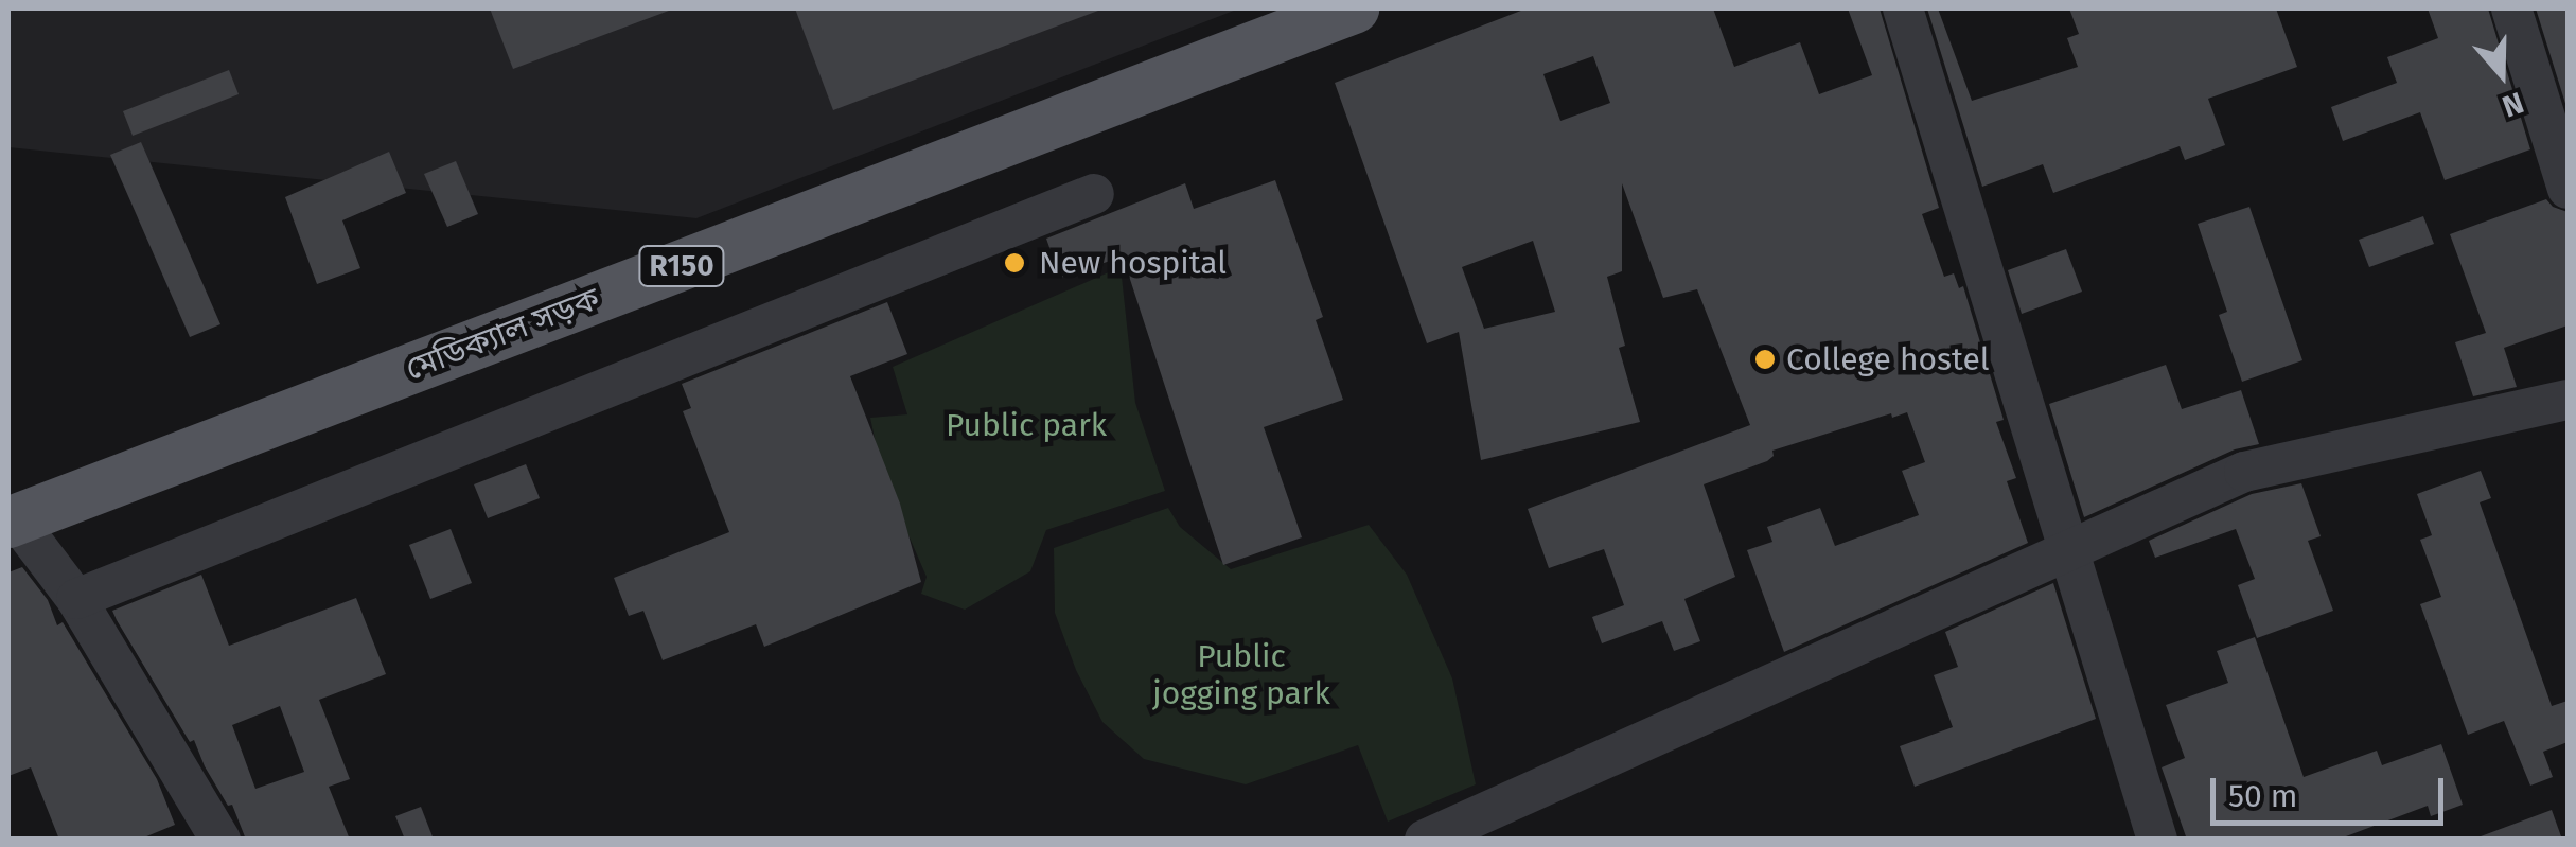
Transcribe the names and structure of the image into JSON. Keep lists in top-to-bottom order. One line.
{"streets":{"main road":["R150","মেডিক্যাল সড়ক"]},"parks":["Public park","Public jogging park"],"places":["New hospital","College hostel"],"scale_bar":"50 m","north":"bottom"}
